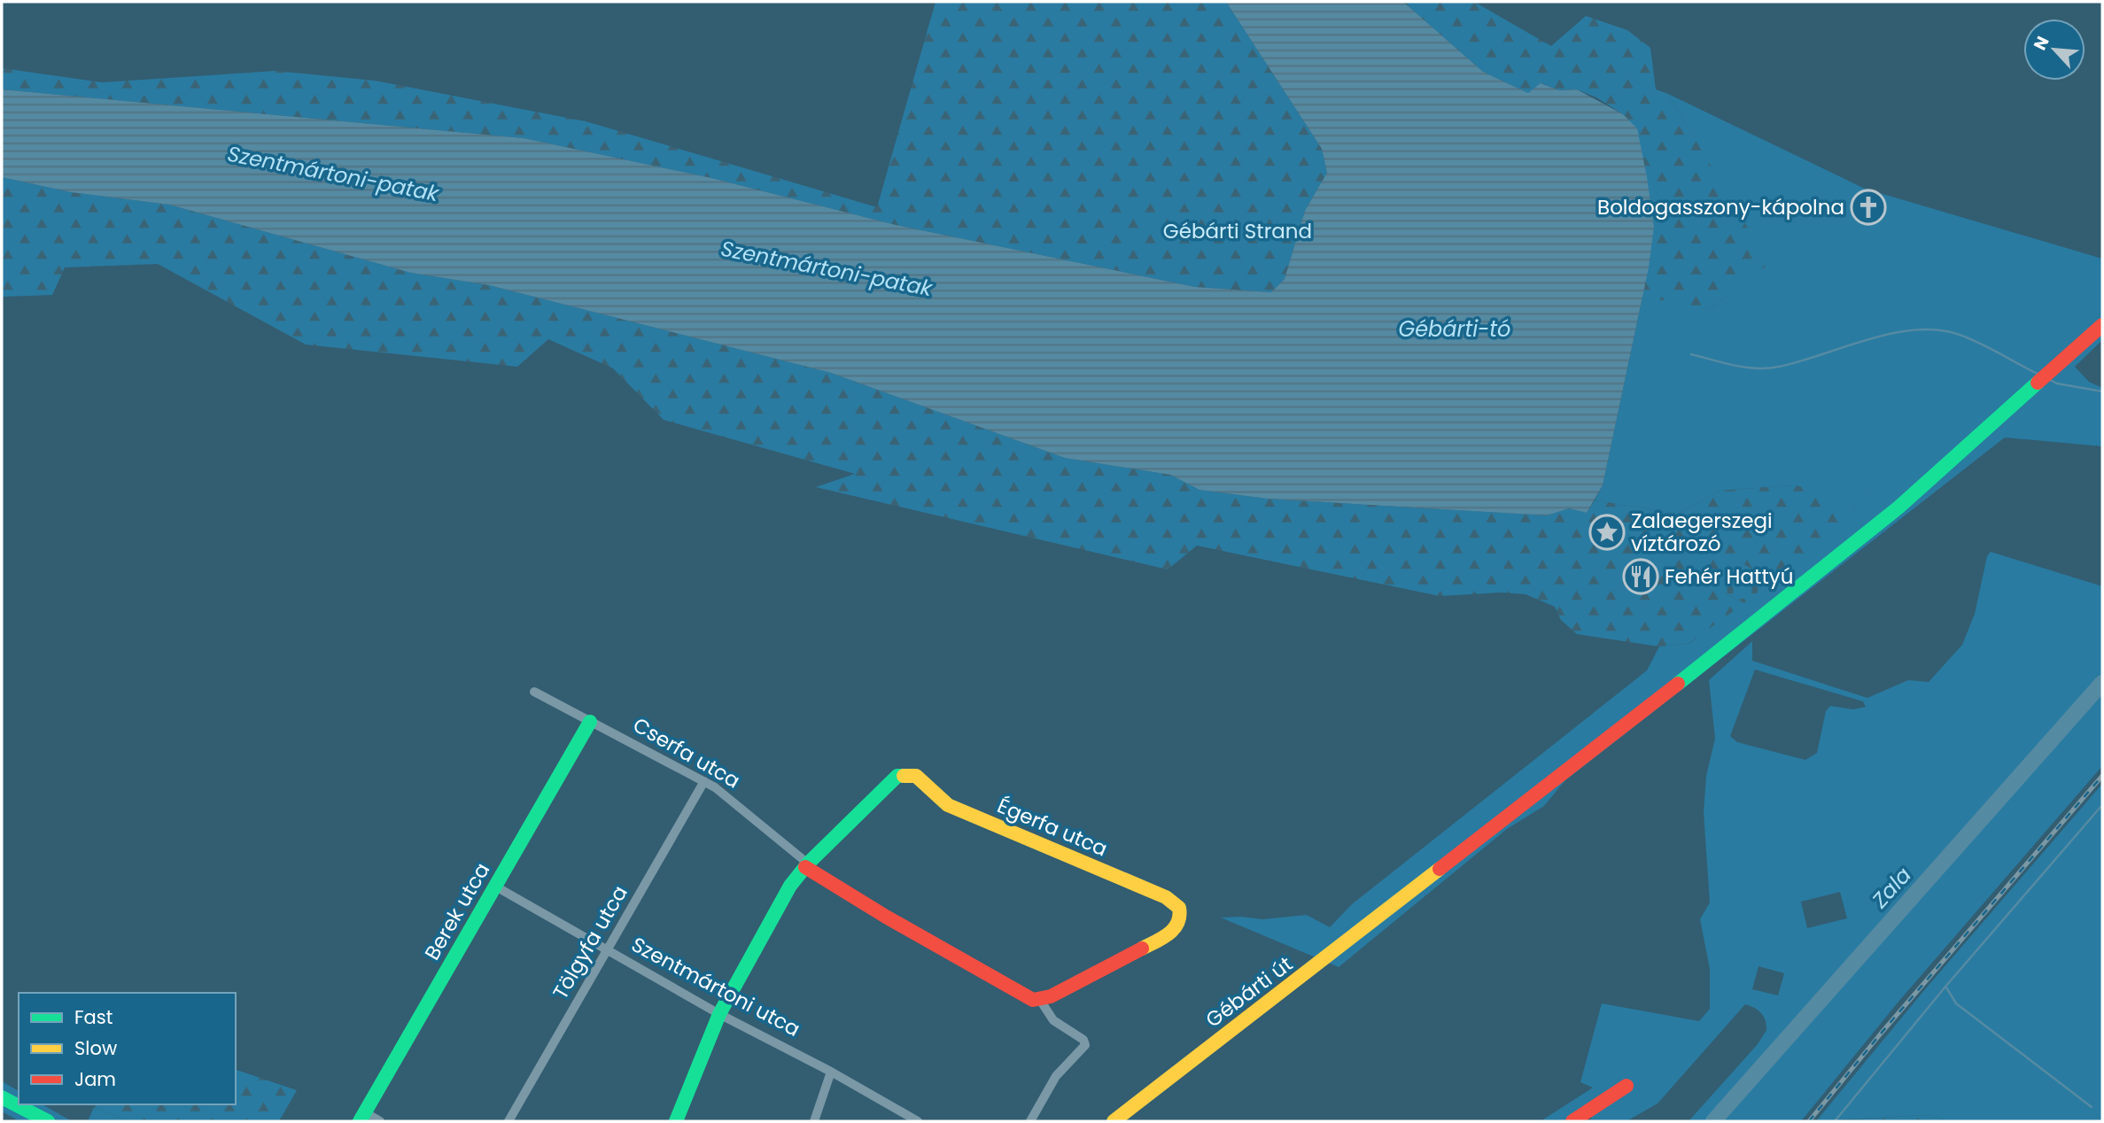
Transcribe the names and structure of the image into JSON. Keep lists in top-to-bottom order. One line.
{"streets":{"street":["Cserfa utca","Égerfa utca","Berek utca","Tölgyfa utca","Szentmártoni utca","Gébárti út"]},"crossings":[["Cserfa utca","Égerfa utca"],["Cserfa utca","Berek utca"],["Cserfa utca","Tölgyfa utca"],["Berek utca","Szentmártoni utca"],["Tölgyfa utca","Szentmártoni utca"]],"water":["Szentmártoni-patak","Gébárti-tó","Zala"],"parks":["Gébárti Strand"],"places":{"church":["Boldogasszony-kápolna"],"place":["Zalaegerszegi víztározó"],"restaurant":["Fehér Hattyú"]},"legend":["Fast","Slow","Jam"],"north":"top left"}
